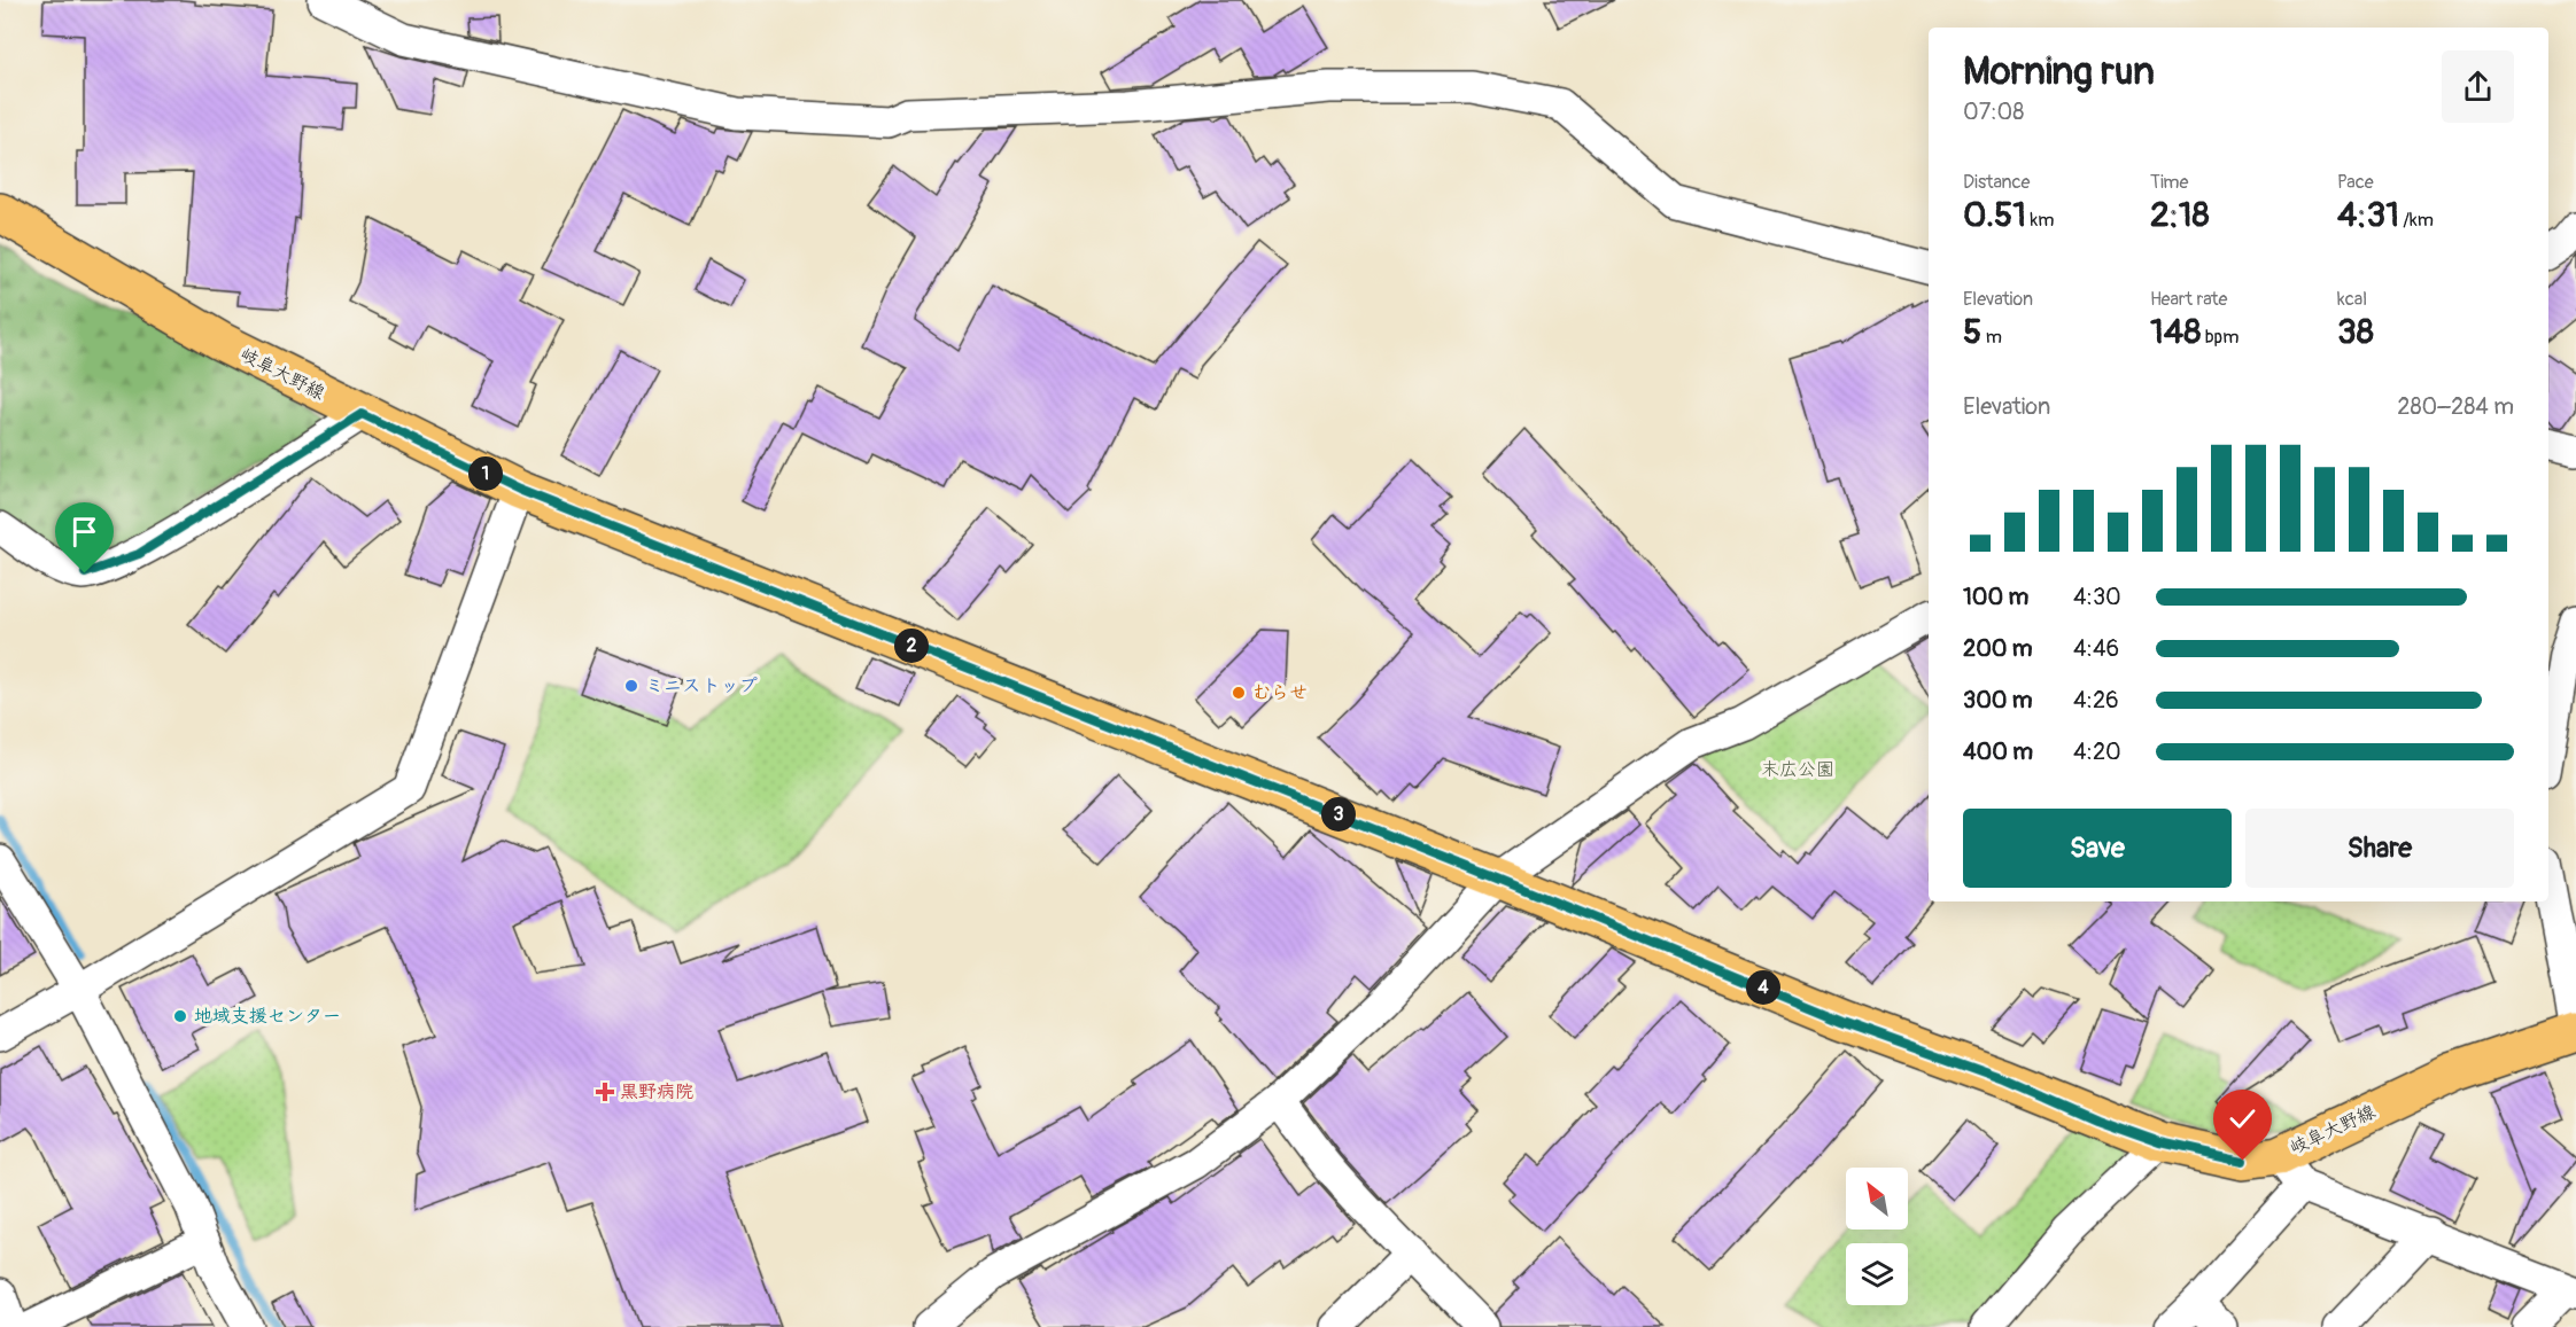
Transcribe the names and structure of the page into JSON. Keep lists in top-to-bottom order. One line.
{"streets":{"main road":["岐阜大野線"]},"parks":["末広公園"],"places":{"other":["ミニストップ","むらせ","地域支援センター"],"health":["黒野病院"]},"north":"top left","page":{"heading":["Morning run","07:08"],"stats":[["Distance","0.51 km"],["Time","2:18"],["Pace","4:31 /km"],["Elevation","5 m"],["Heart rate","148 bpm"],["kcal","38"]],"chart":["Elevation","280–284 m"],"pins":["1","2","3","4"],"list":[{"name":"100 m","note":"4:30"},{"name":"200 m","note":"4:46"},{"name":"300 m","note":"4:26"},{"name":"400 m","note":"4:20"}],"buttons":["Save","Share"]}}
